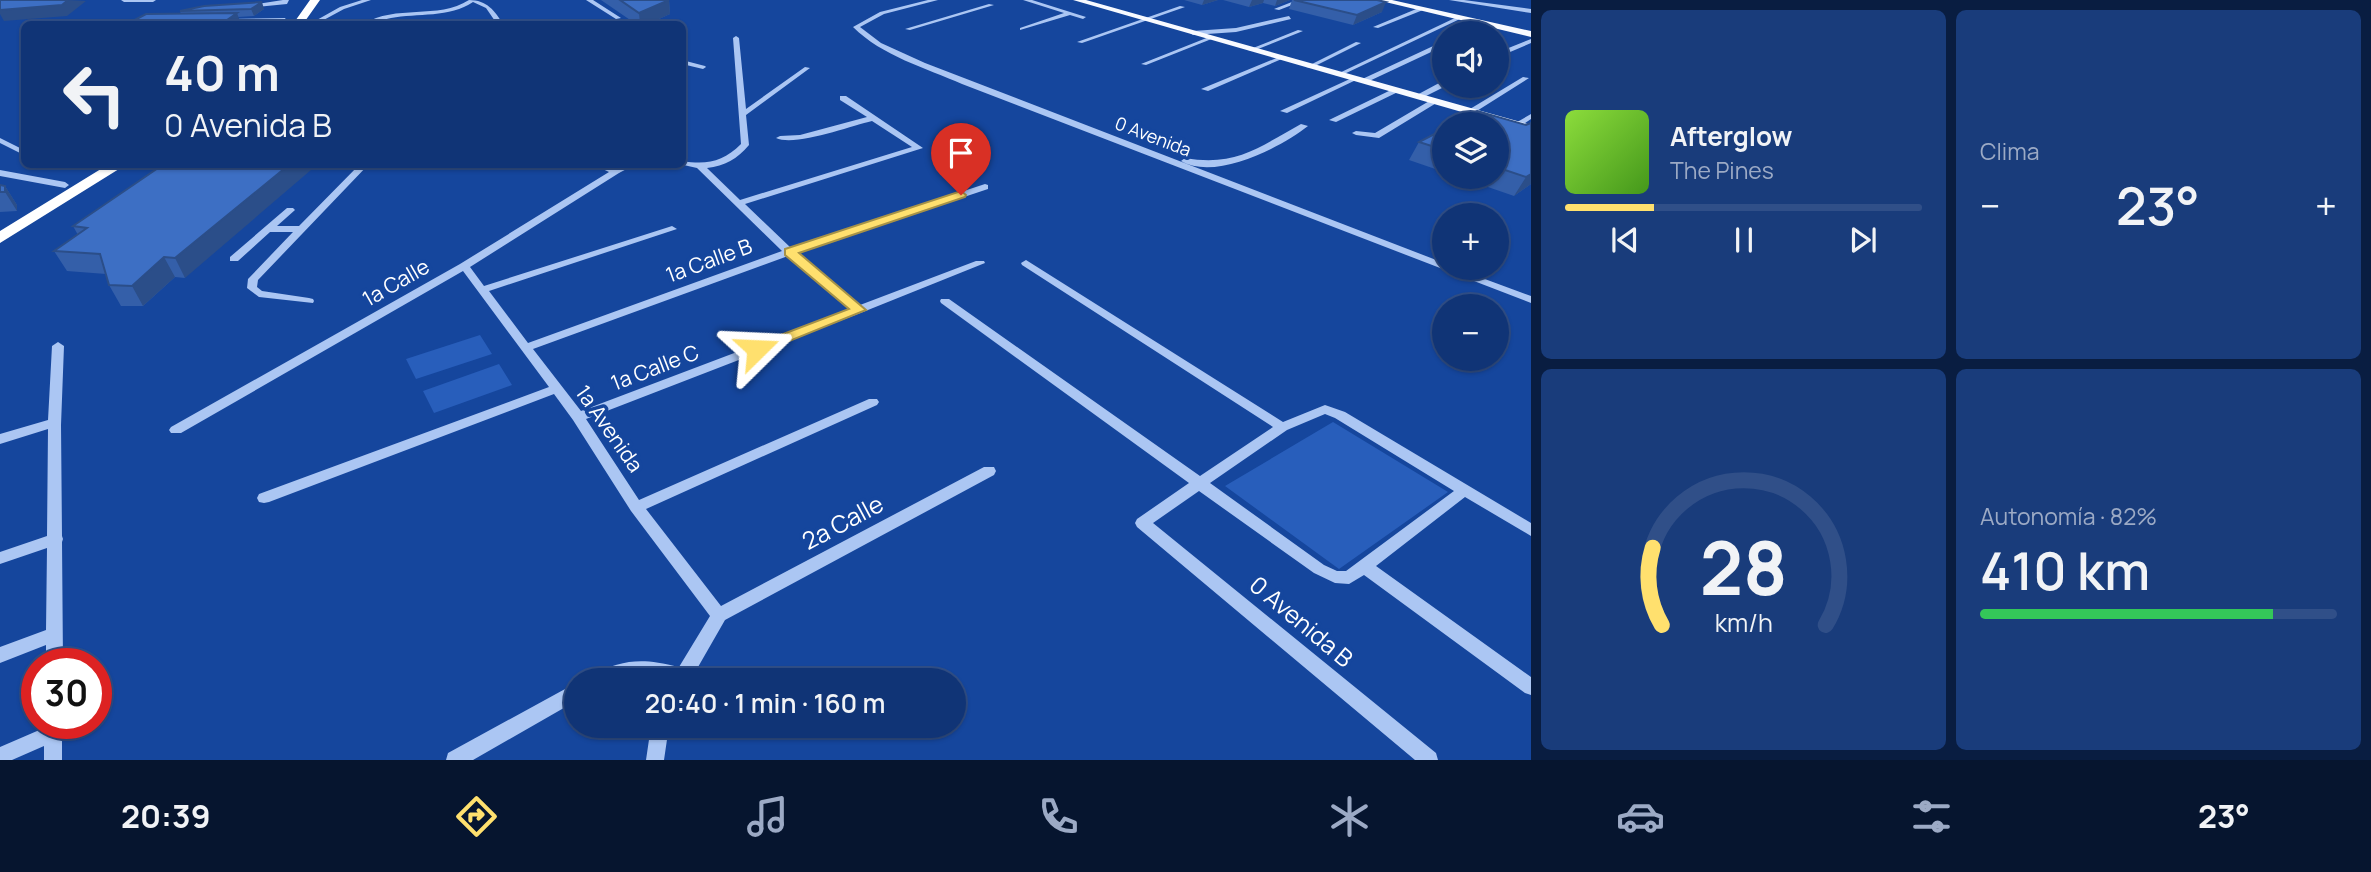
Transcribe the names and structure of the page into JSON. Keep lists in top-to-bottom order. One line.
{"streets":{"street":["0 Avenida","1a Calle B","1a Calle","1a Calle C","1a Avenida","2a Calle","0 Avenida B"]},"crossings":[["1a Calle B","1a Avenida"],["1a Calle","1a Avenida"],["1a Calle C","1a Avenida"],["1a Avenida","2a Calle"]],"page":{"tile":["Clima",["Autonomía · 82%","410 km"]],"map_buttons":["+","−"],"turn":["40 m","0 Avenida B"],"song":["Afterglow","The Pines"],"heat":["−","23°","+"],"limit":"30","trip":"20:40 · 1 min · 160 m","tabs":["20:39","23°"],"gauge":["28","km/h"]}}
